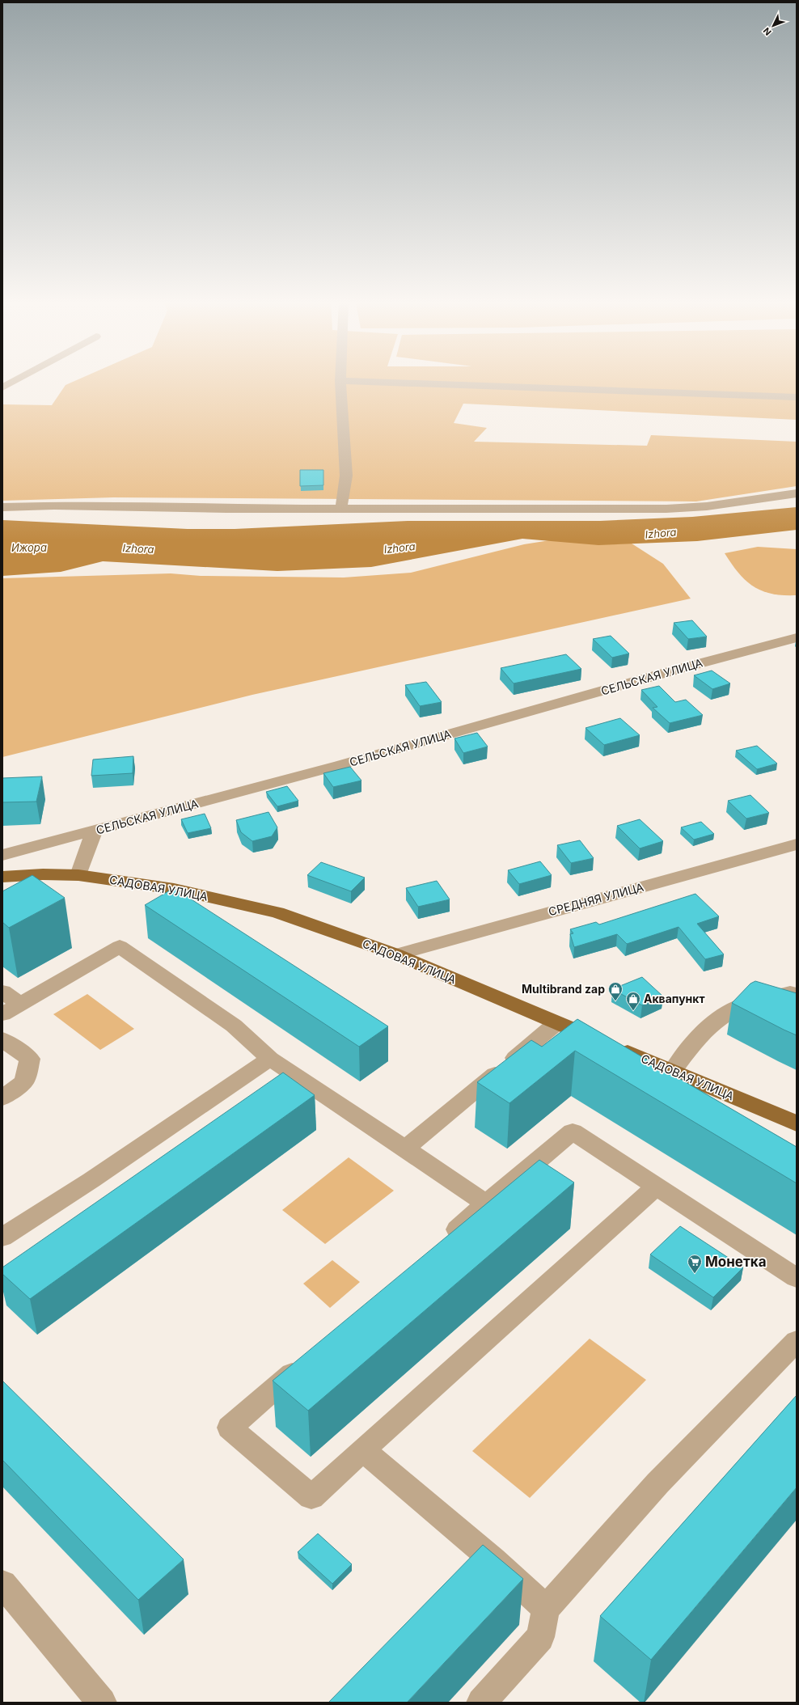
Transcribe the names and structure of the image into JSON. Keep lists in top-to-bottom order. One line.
{"streets":{"main road":["САДОВАЯ УЛИЦА"],"street":["СЕЛЬСКАЯ УЛИЦА","СРЕДНЯЯ УЛИЦА"]},"crossings":[["САДОВАЯ УЛИЦА","СРЕДНЯЯ УЛИЦА"]],"water":["Izhora","Ижора"],"places":{"shop":["Multibrand zap","Аквапункт"],"supermarket":["Монетка"]},"north":"bottom left"}
